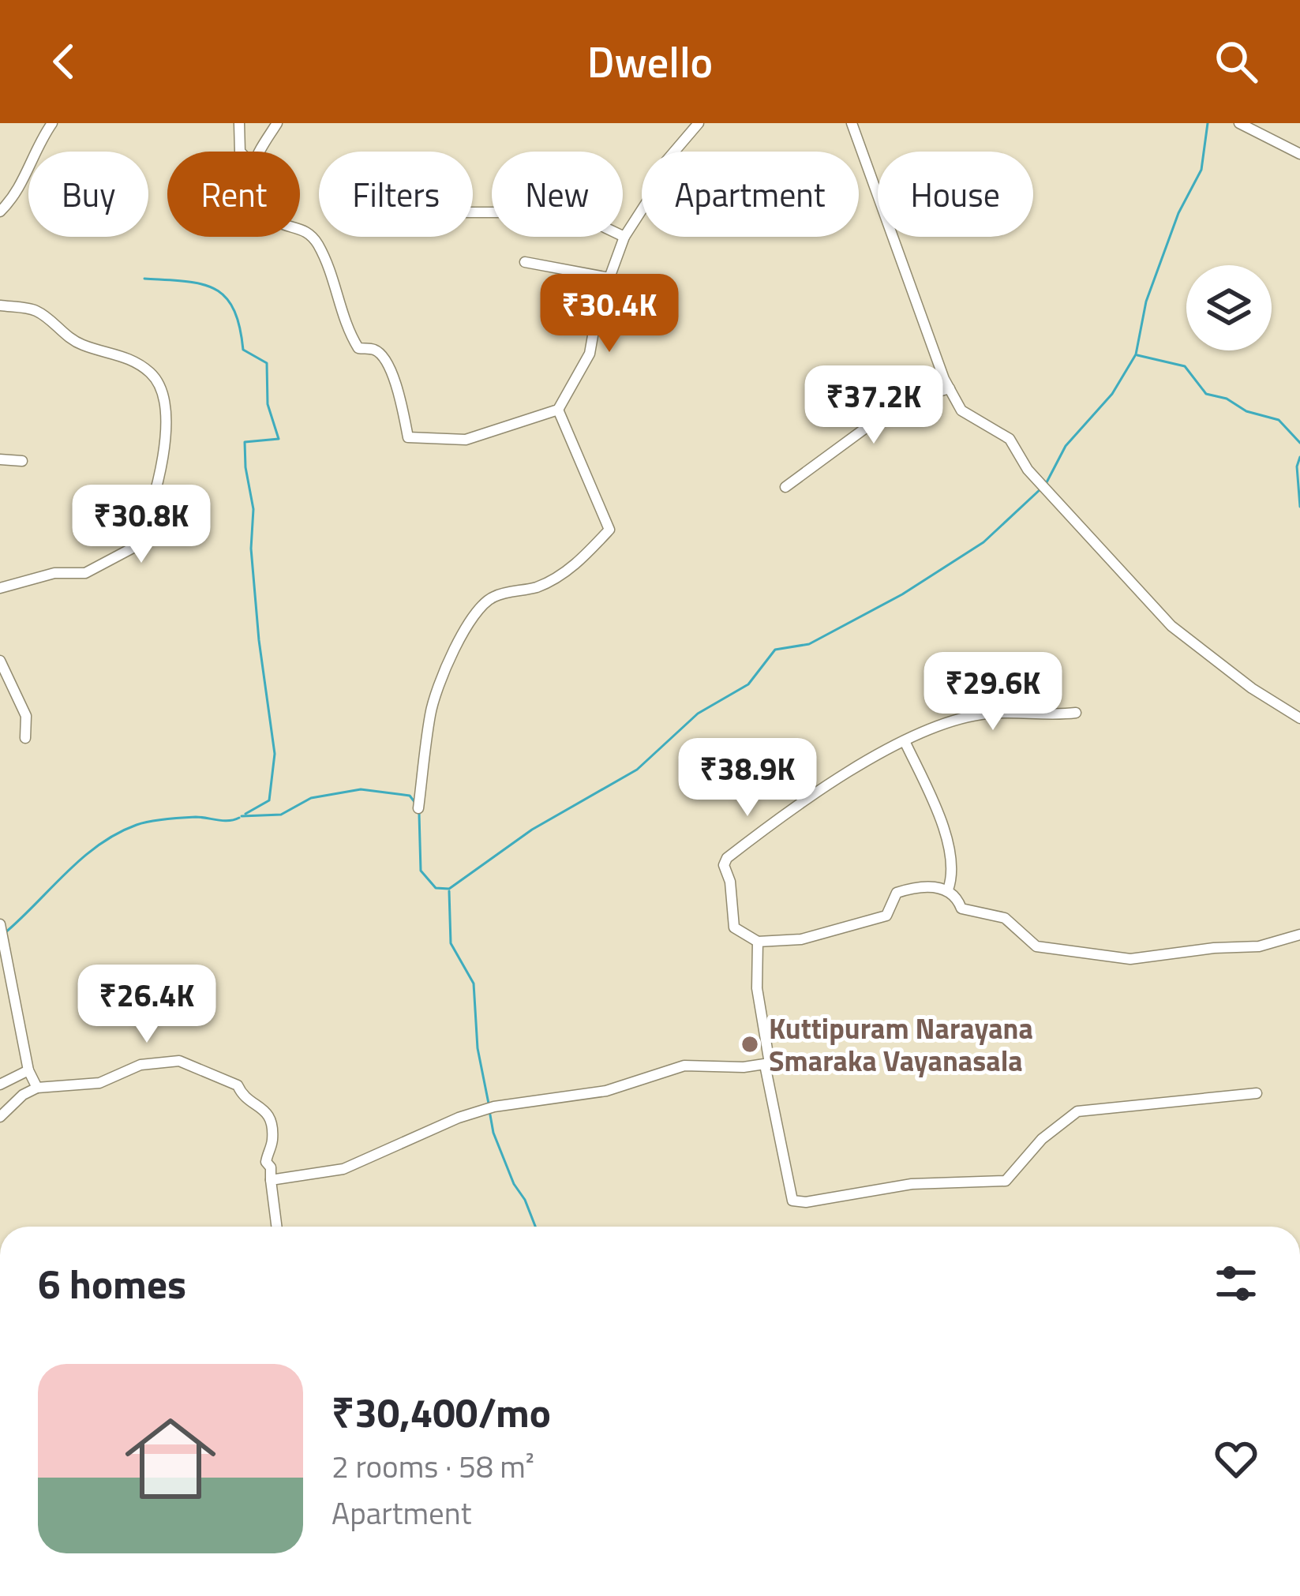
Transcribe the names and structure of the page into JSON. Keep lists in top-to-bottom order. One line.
{"places":["Kuttipuram Narayana Smaraka Vayanasala"],"page":{"header":"Dwello","chip":["Buy","Rent","Filters","New","Apartment","House"],"price":["₹30.4K","₹37.2K","₹30.8K","₹29.6K","₹38.9K","₹26.4K"],"heading":"6 homes","list":[{"name":"₹30,400/mo","note":"2 rooms · 58 m² · Apartment"}]}}
